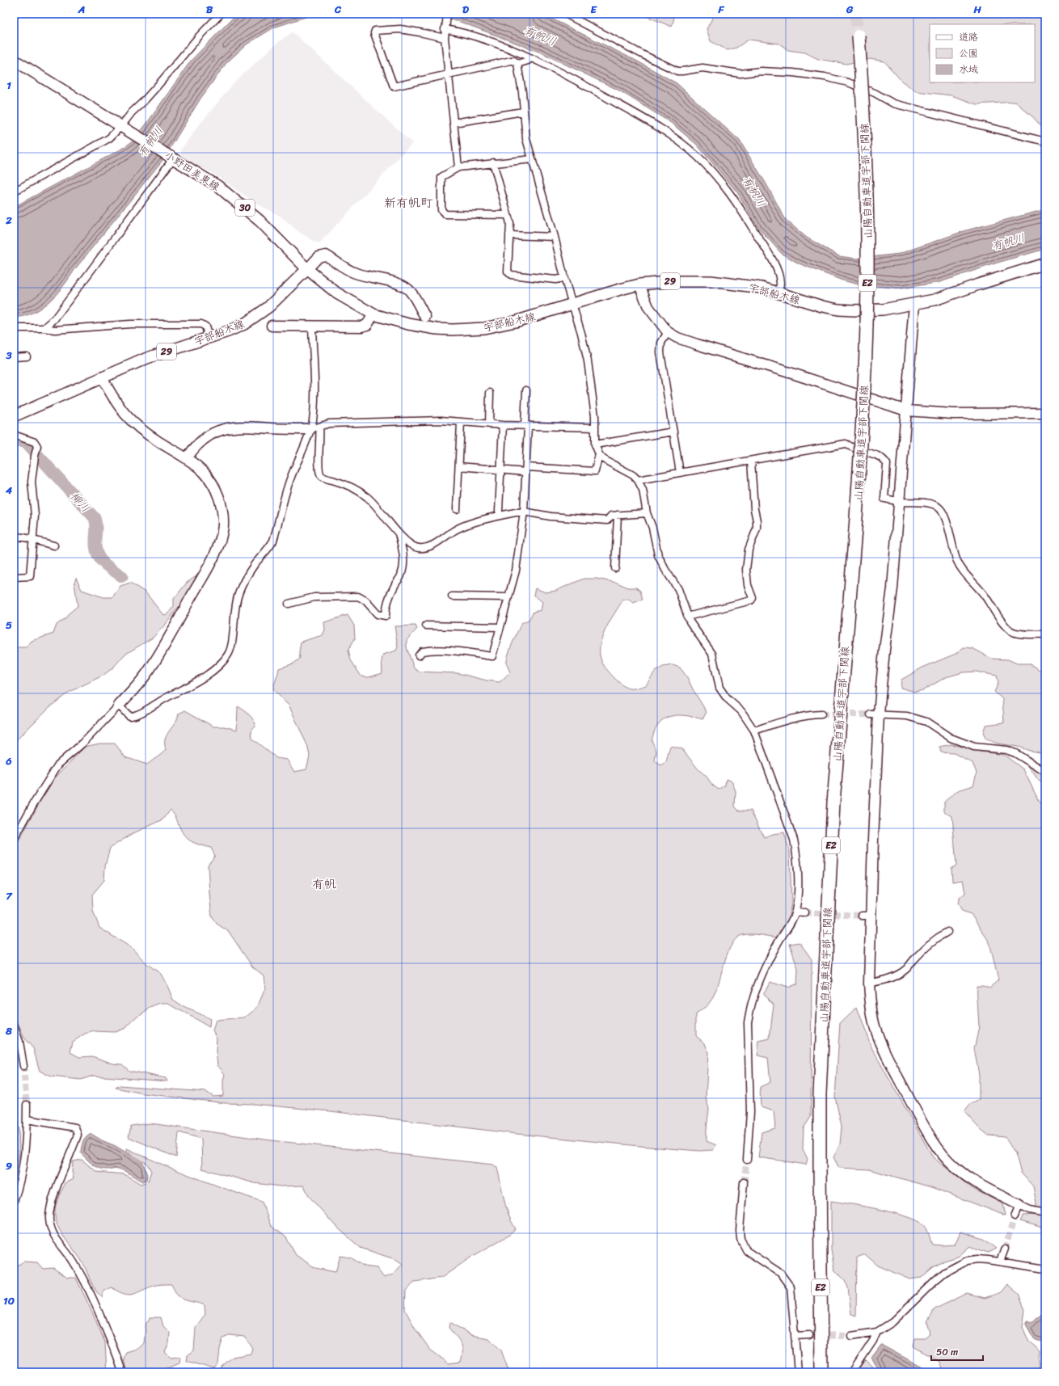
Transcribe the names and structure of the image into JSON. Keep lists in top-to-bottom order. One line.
{"streets":{"highway":["山陽自動車道宇部下関線","E2"],"main road":["小野田美東線","30","29","宇部船木線"]},"crossings":[["小野田美東線","宇部船木線"]],"districts":["新有帆町","有帆"],"water":["有帆川","柳川"],"legend":["道路","公園","水域"],"scale_bar":"50 m","grid":{"columns":["A","B","C","D","E","F","G","H"],"rows":["1","2","3","4","5","6","7","8","9","10"]}}
